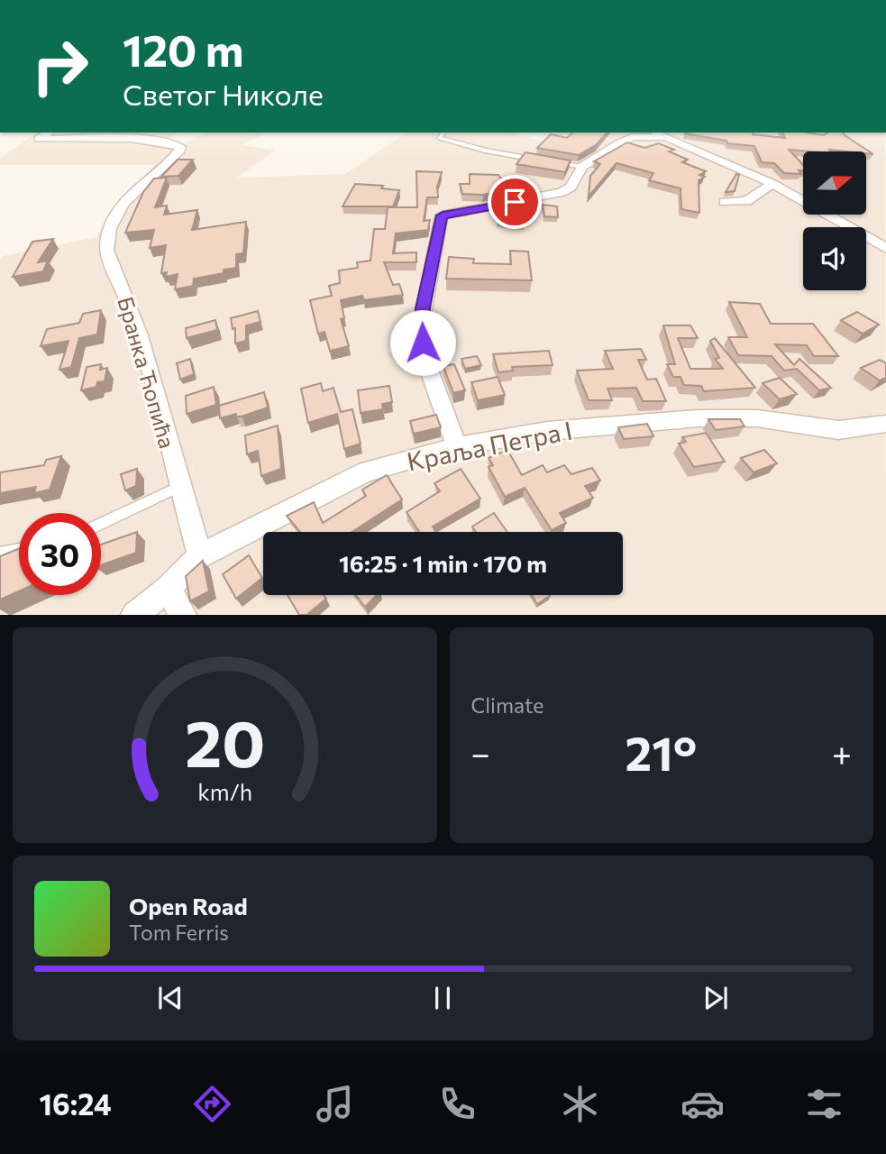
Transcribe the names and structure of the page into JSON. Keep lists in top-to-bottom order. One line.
{"streets":{"street":["Бранка Ћопића","Краља Петра I"]},"crossings":[["Бранка Ћопића","Краља Петра I"]],"north":"right","page":{"turn":["120 m","Светог Николе"],"limit":"30","trip":"16:25 · 1 min · 170 m","tile":"Climate","heat":["−","21°","+"],"song":["Open Road","Tom Ferris"],"tabs":"16:24","gauge":["20","km/h"]}}
